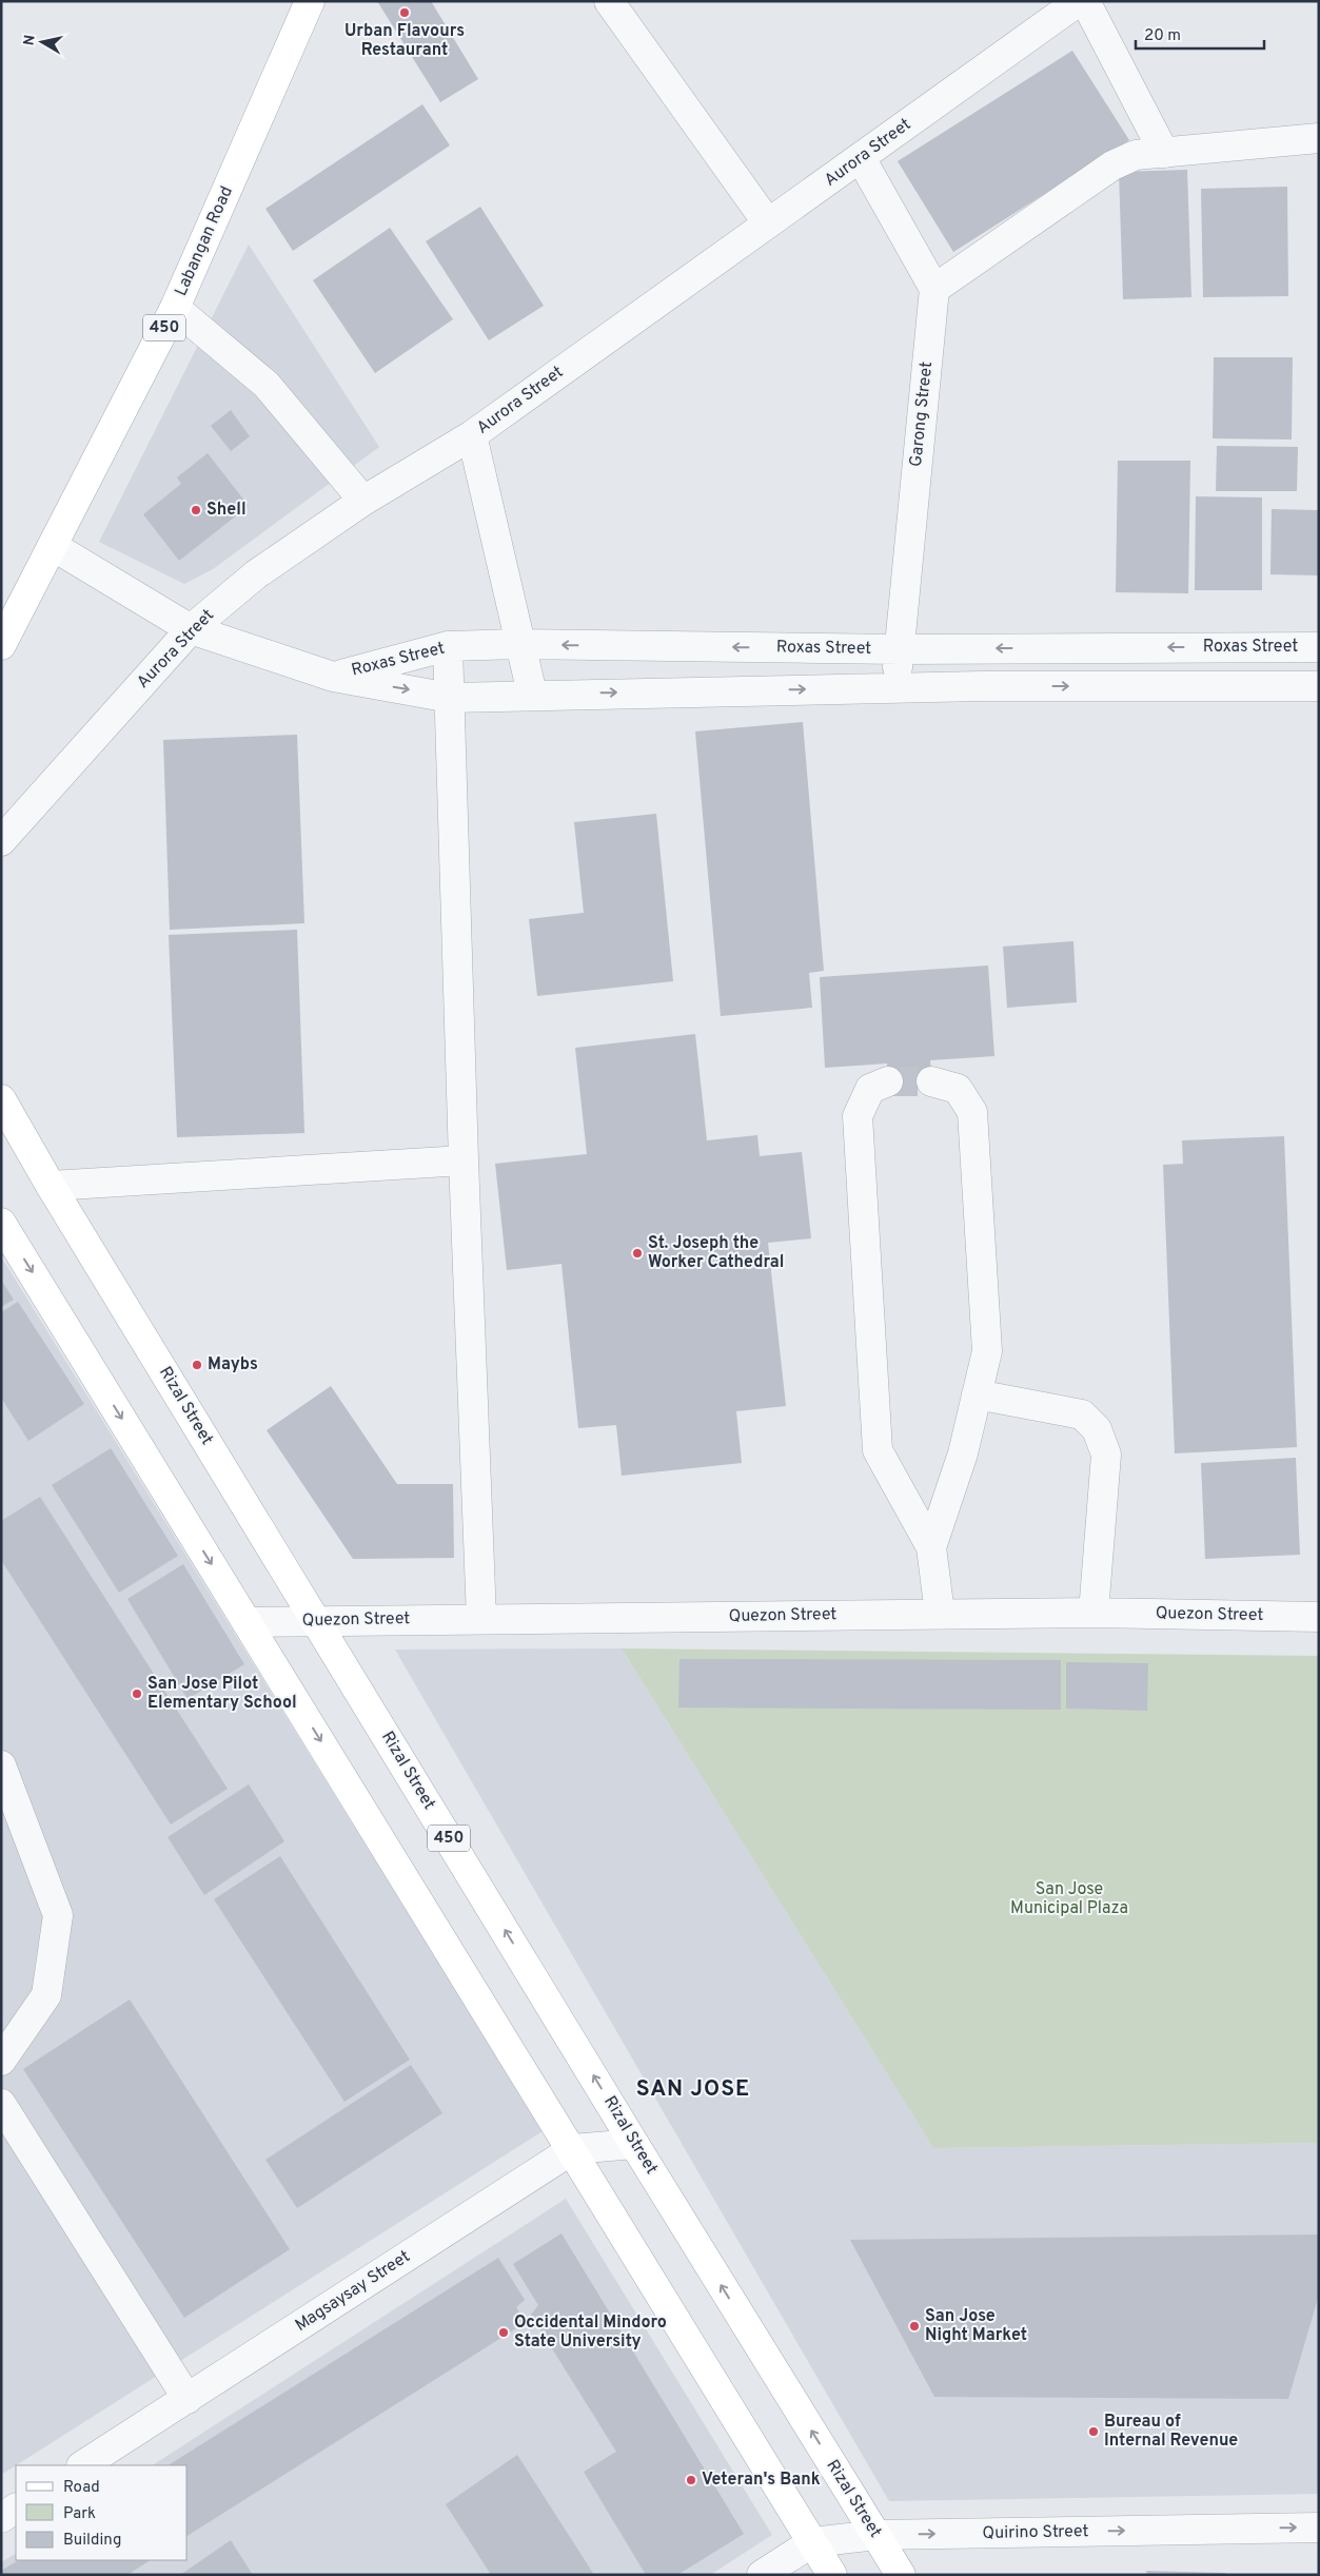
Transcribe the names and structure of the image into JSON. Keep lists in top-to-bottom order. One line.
{"streets":{"main road":["Labangan Road","450","Rizal Street"],"street":["Aurora Street","Garong Street","Roxas Street","Quezon Street","Magsaysay Street","Quirino Street"]},"crossings":[["Aurora Street","Roxas Street"],["Labangan Road","Roxas Street"],["Garong Street","Roxas Street"],["Rizal Street","Quezon Street"],["Rizal Street","Magsaysay Street"],["Rizal Street","Quirino Street"]],"one_way":["Quirino Street"],"districts":["SAN JOSE"],"parks":["San Jose Municipal Plaza"],"places":["Urban Flavours Restaurant","Shell","St. Joseph the Worker Cathedral","Maybs","San Jose Pilot Elementary School","San Jose Night Market","Occidental Mindoro State University","Bureau of Internal Revenue","Veteran's Bank"],"legend":["Road","Park","Building"],"scale_bar":"20 m","north":"left"}
